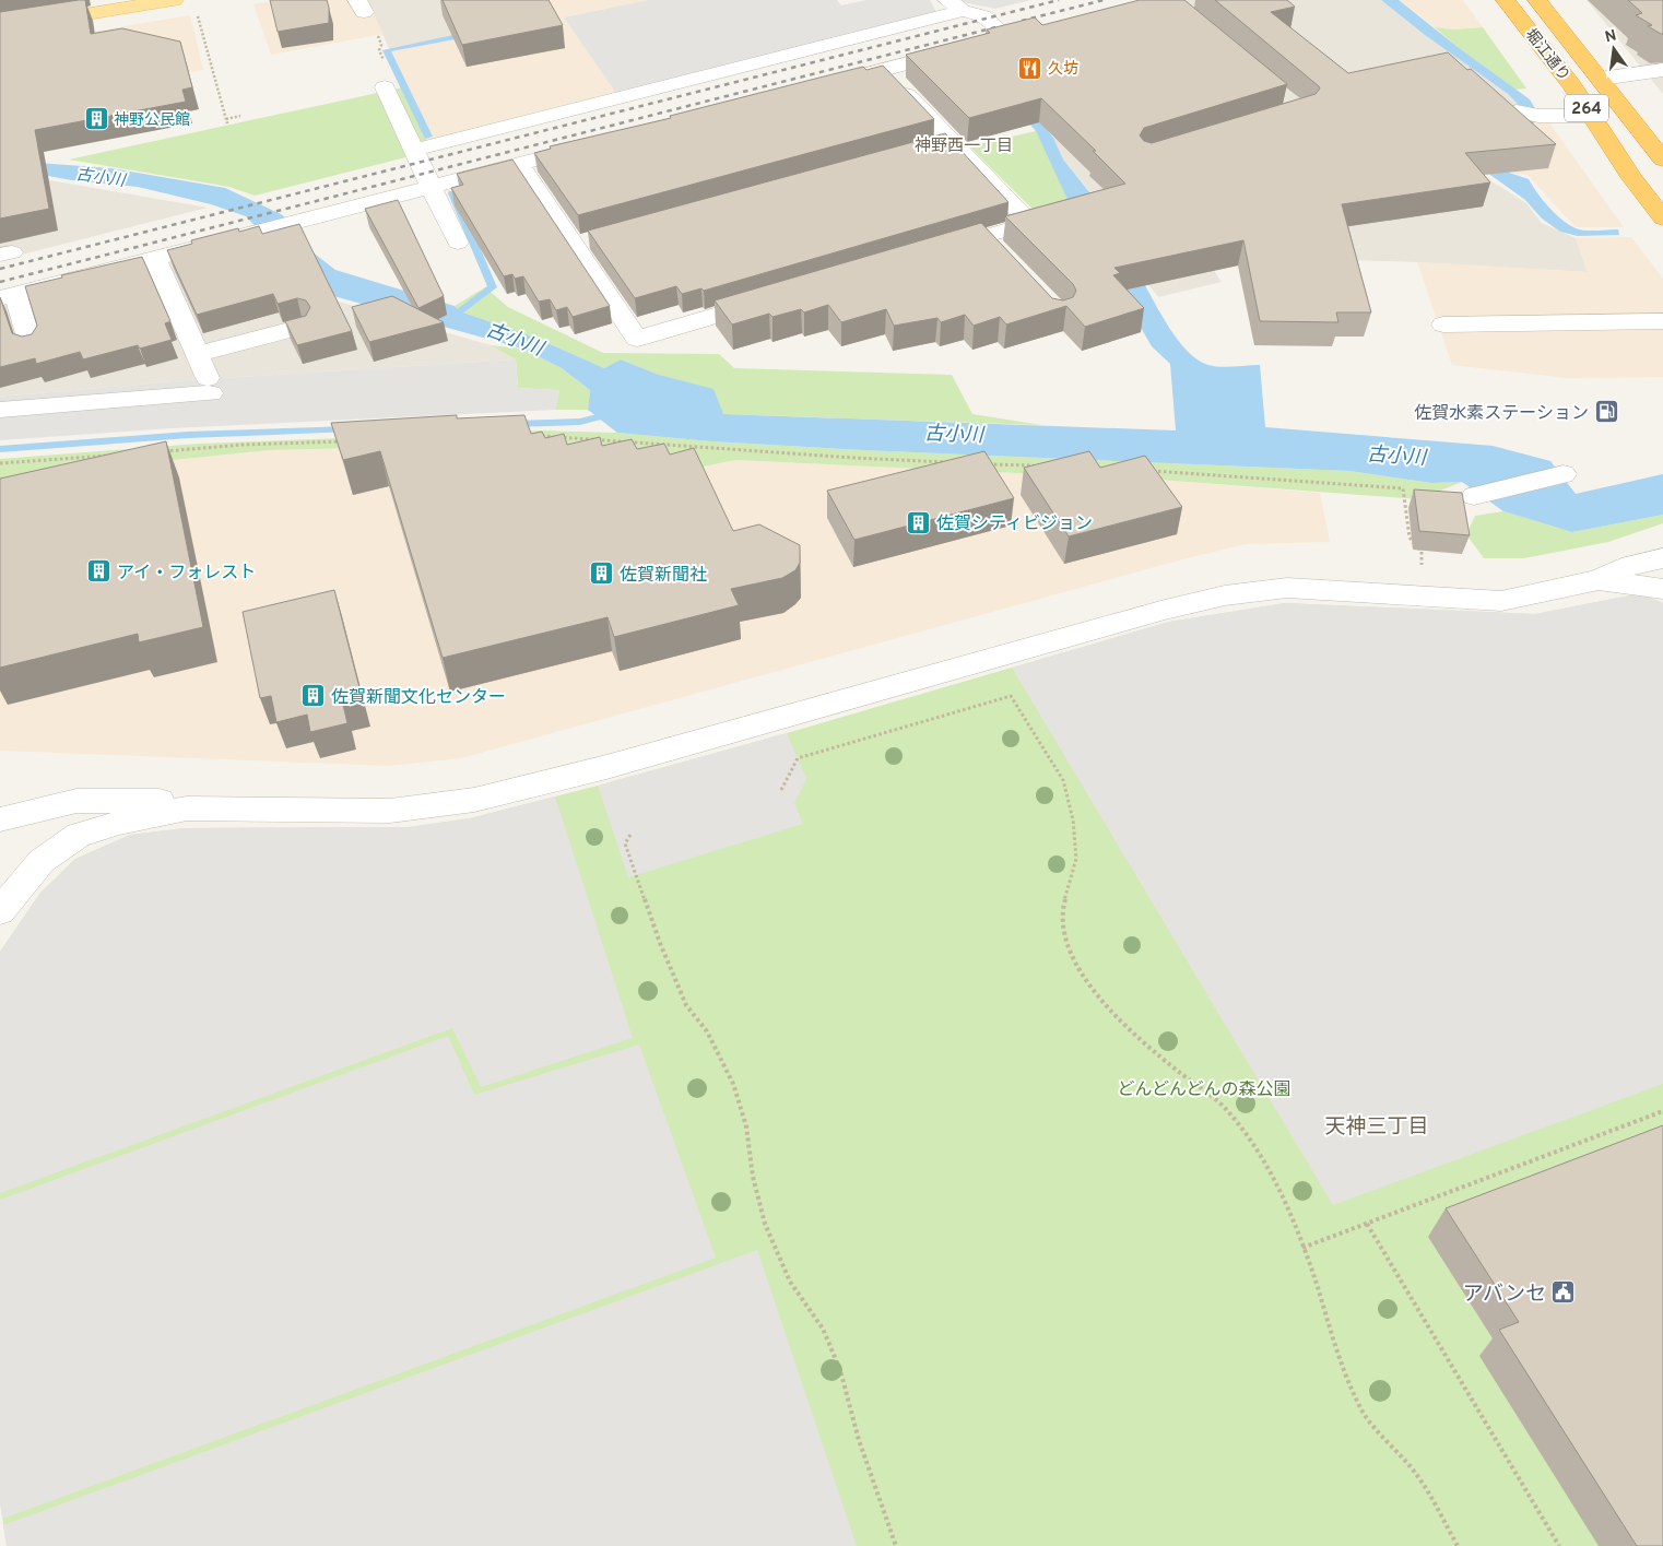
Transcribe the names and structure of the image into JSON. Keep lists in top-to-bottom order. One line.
{"streets":{"highway":["堀江通り","264"]},"districts":["神野西一丁目","天神三丁目"],"water":["古小川"],"parks":["どんどんどんの森公園"],"places":{"restaurant":["久坊"],"building":["神野公民館","佐賀シティビジョン","アイ・フォレスト","佐賀新聞社","佐賀新聞文化センター"],"fuel station":["佐賀水素ステーション"],"public building":["アバンセ"]},"north":"top"}
